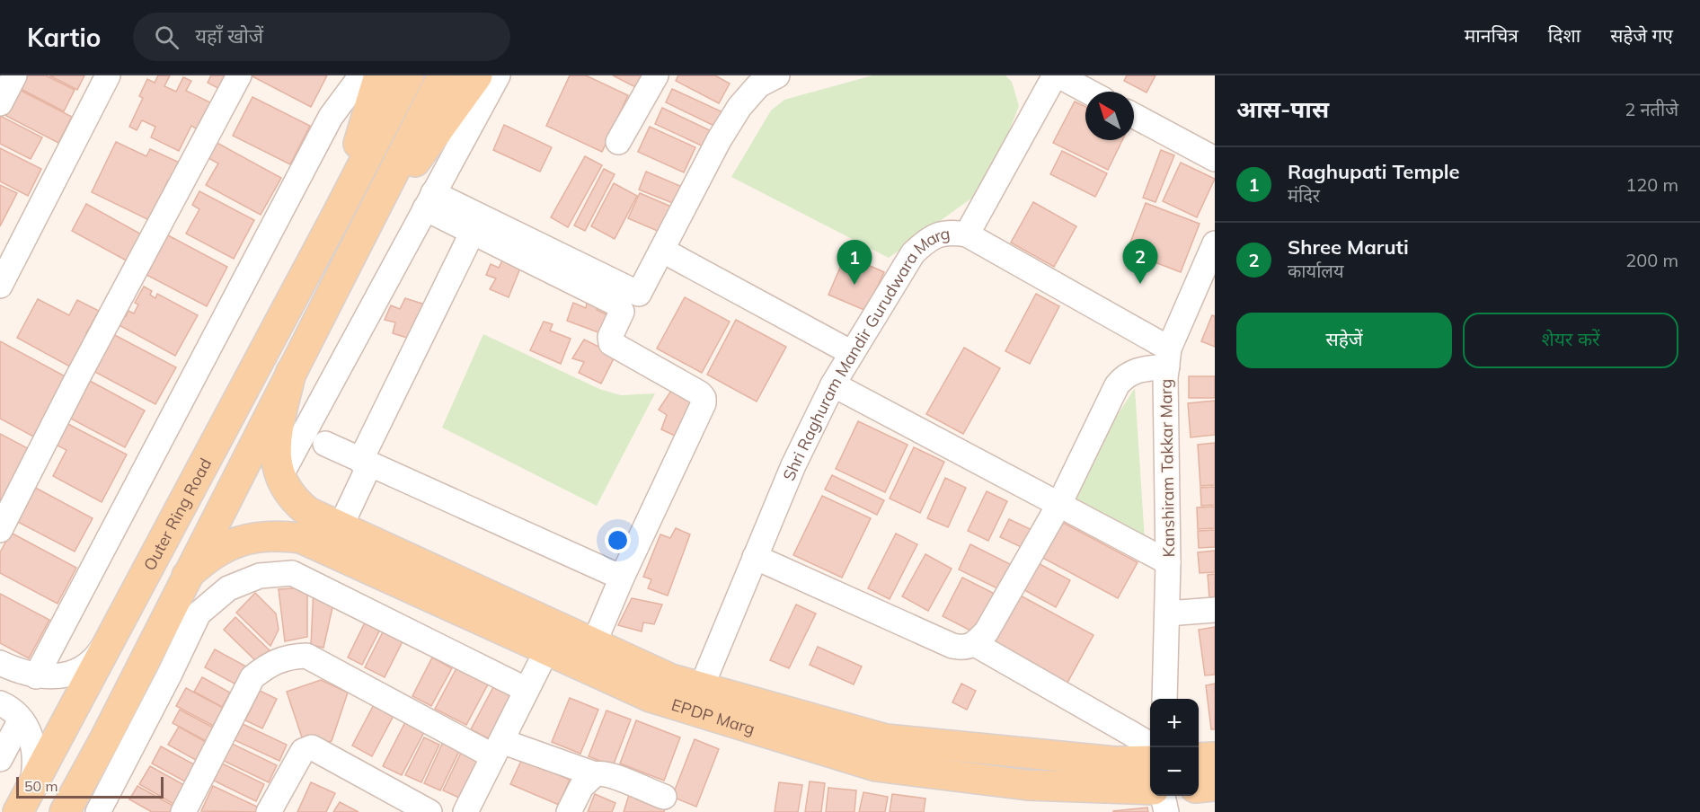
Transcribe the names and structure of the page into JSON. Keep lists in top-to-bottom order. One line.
{"streets":{"main road":["Outer Ring Road","EPDP Marg"],"street":["Shri Raghuram Mandir Gurudwara Marg","Kanshiram Takkar Marg"]},"crossings":[["Shri Raghuram Mandir Gurudwara Marg","Kanshiram Takkar Marg"],["Shri Raghuram Mandir Gurudwara Marg","EPDP Marg"]],"scale_bar":"50 m","north":"top left","page":{"header":"Kartio","search":"यहाँ खोजें","nav":["मानचित्र","दिशा","सहेजे गए"],"heading":["आस-पास","2 नतीजे"],"list":[{"mark":"1","name":"Raghupati Temple","note":"मंदिर","value":"120 m"},{"mark":"2","name":"Shree Maruti","note":"कार्यालय","value":"200 m"}],"pins":["2","1"],"buttons":["सहेजें","शेयर करें"],"map_buttons":["+","−"],"scale":"50 m"}}
